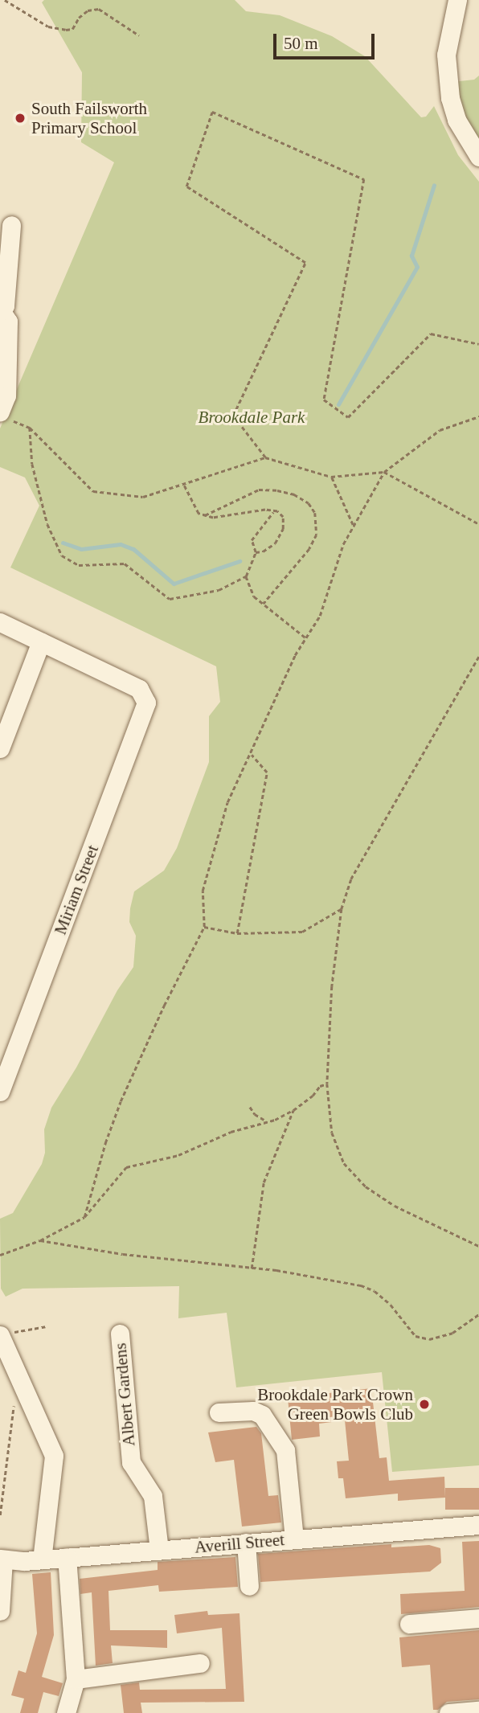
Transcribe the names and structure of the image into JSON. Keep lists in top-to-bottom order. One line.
{"streets":{"street":["Miriam Street","Albert Gardens","Averill Street"]},"crossings":[["Albert Gardens","Averill Street"]],"parks":["Brookdale Park"],"places":["South Failsworth Primary School","Brookdale Park Crown Green Bowls Club"],"scale_bar":"50 m"}
